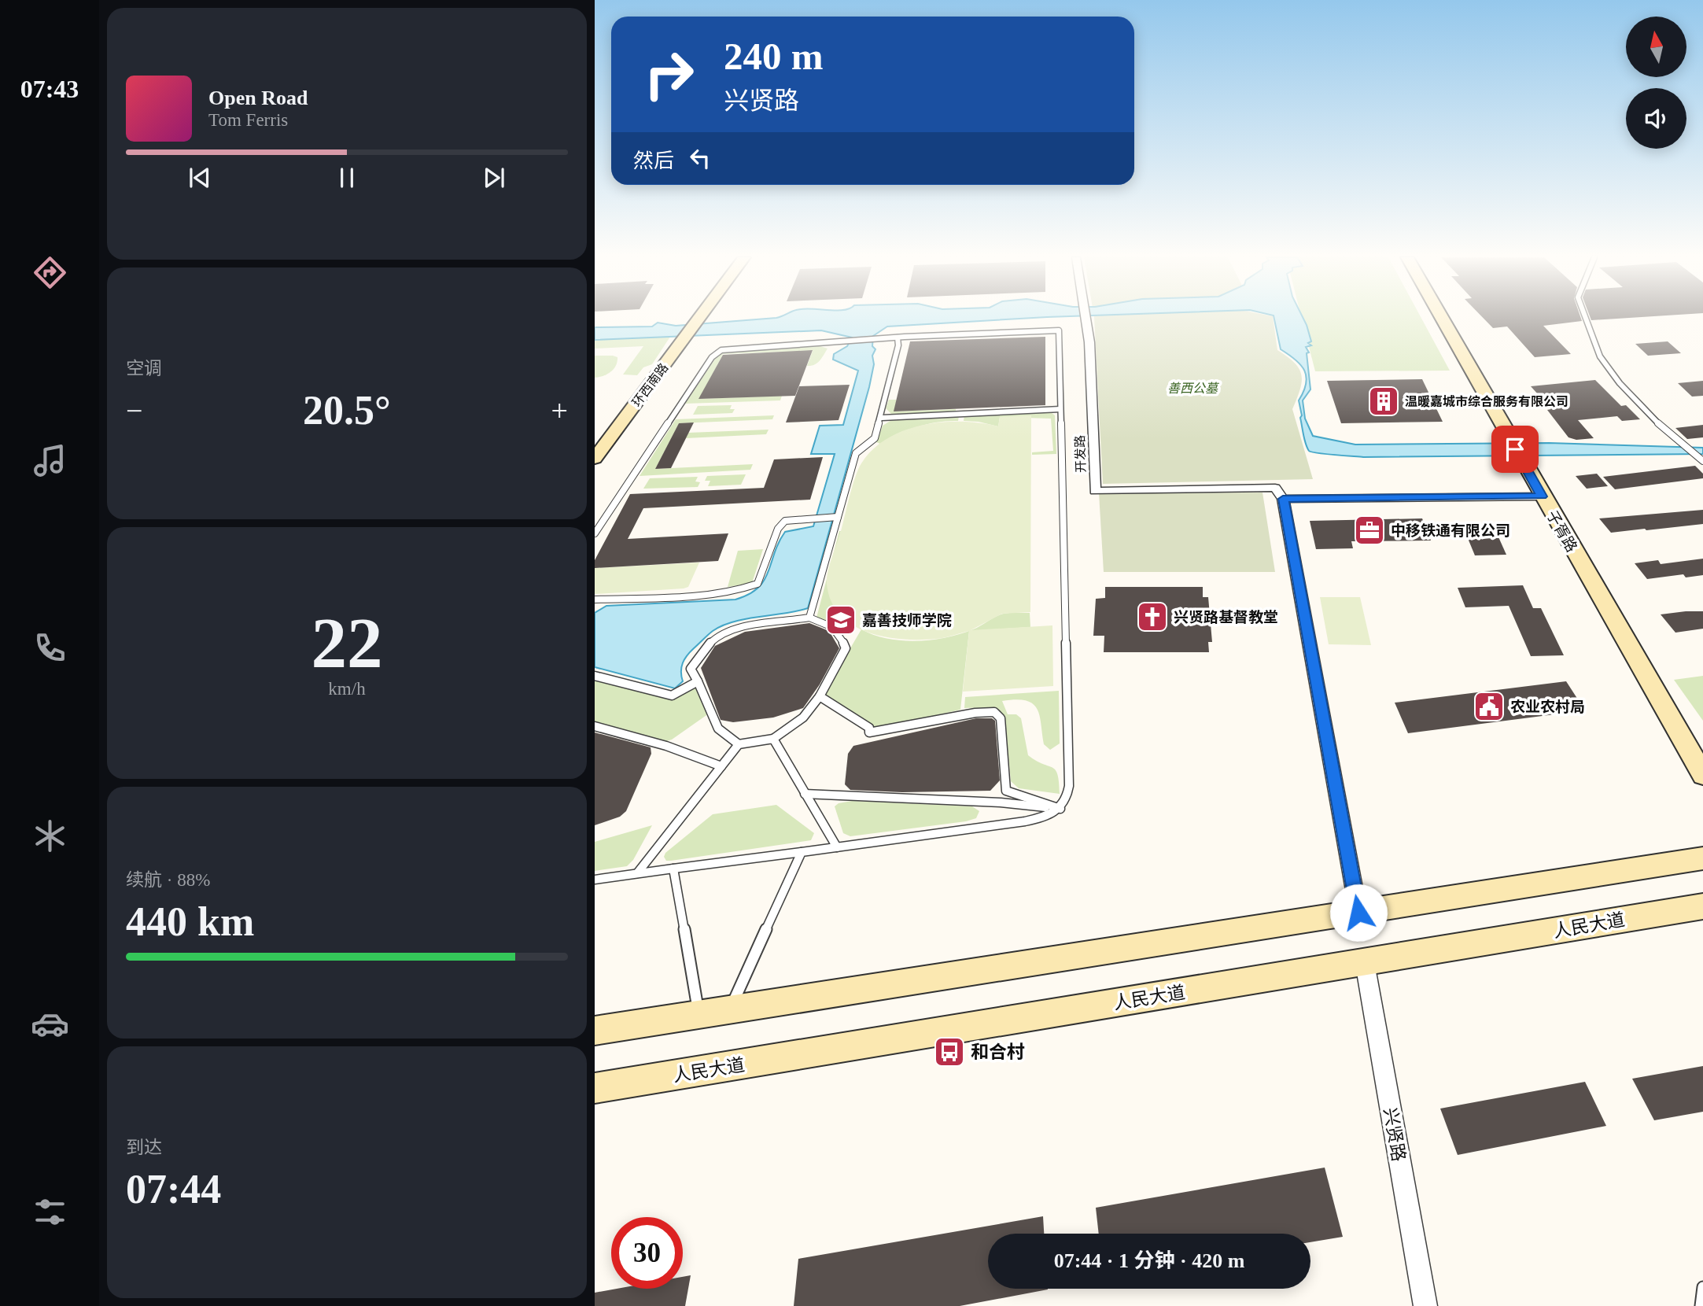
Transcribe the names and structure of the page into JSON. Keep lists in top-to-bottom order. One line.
{"streets":{"main road":["人民大道"],"street":["环西南路","开发路","子胥路","兴贤路"]},"crossings":[["人民大道","兴贤路"]],"parks":["善西公墓"],"places":{"building":["温暖嘉城市综合服务有限公司"],"office":["中移铁通有限公司"],"church":["兴贤路基督教堂"],"school or university":["嘉善技师学院"],"public building":["农业农村局"],"bus stop":["和合村"]},"north":"top","page":{"tabs":"07:43","turn":["240 m","兴贤路"],"song":["Open Road","Tom Ferris"],"then":"然后","tile":["空调",["22","km/h"],["续航 · 88%","440 km"],["到达","07:44"]],"heat":["−","20.5°","+"],"limit":"30","trip":"07:44 · 1 分钟 · 420 m"}}
